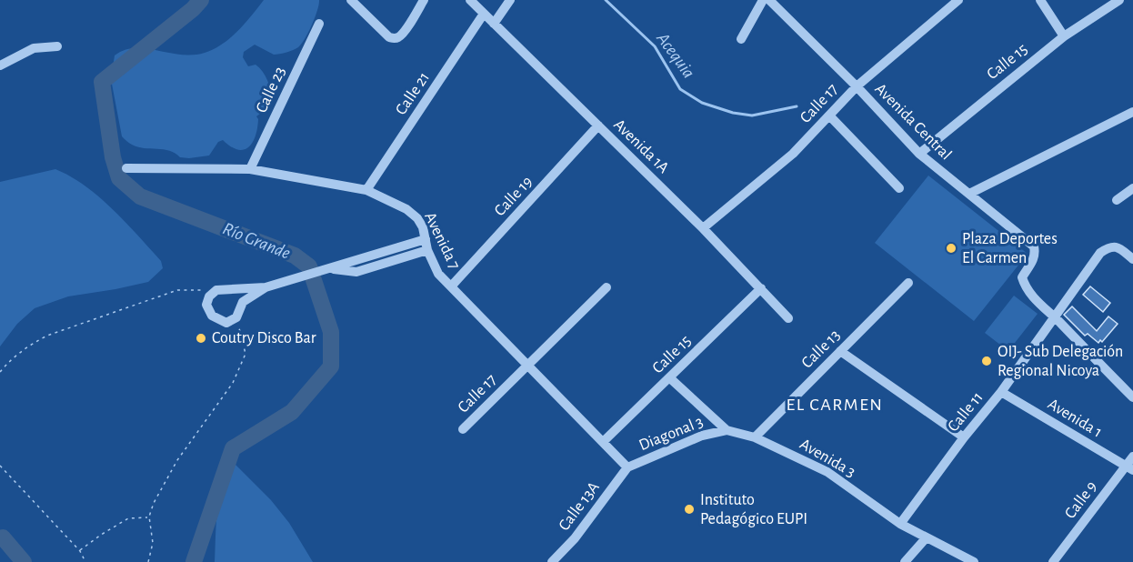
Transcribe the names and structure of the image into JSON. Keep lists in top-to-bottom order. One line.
{"streets":{"street":["Calle 15","Calle 23","Calle 21","Calle 17","Avenida Central","Avenida 1A","Calle 19","Avenida 7","Calle 13","Calle 11","Avenida 1","Diagonal 3","Avenida 3","Calle 9","Calle 13A"]},"crossings":[["Calle 15","Avenida Central"],["Calle 15","Avenida 1A"],["Calle 15","Avenida 7"],["Calle 15","Avenida 3"],["Calle 23","Avenida 7"],["Calle 21","Avenida 1A"],["Calle 21","Avenida 7"],["Calle 17","Avenida Central"],["Calle 17","Avenida 1A"],["Calle 17","Avenida 7"],["Avenida Central","Calle 11"],["Avenida 1A","Calle 19"],["Calle 19","Avenida 7"],["Avenida 7","Diagonal 3"],["Avenida 7","Calle 13A"],["Calle 13","Avenida 3"],["Calle 11","Avenida 1"],["Calle 11","Avenida 3"],["Avenida 1","Calle 9"],["Diagonal 3","Avenida 3"],["Diagonal 3","Calle 13A"]],"districts":["EL CARMEN"],"water":["Acequia","Río Grande"],"places":["Plaza Deportes El Carmen","Coutry Disco Bar","OIJ- Sub Delegación Regional Nicoya","Instituto Pedagógico EUPI"]}
